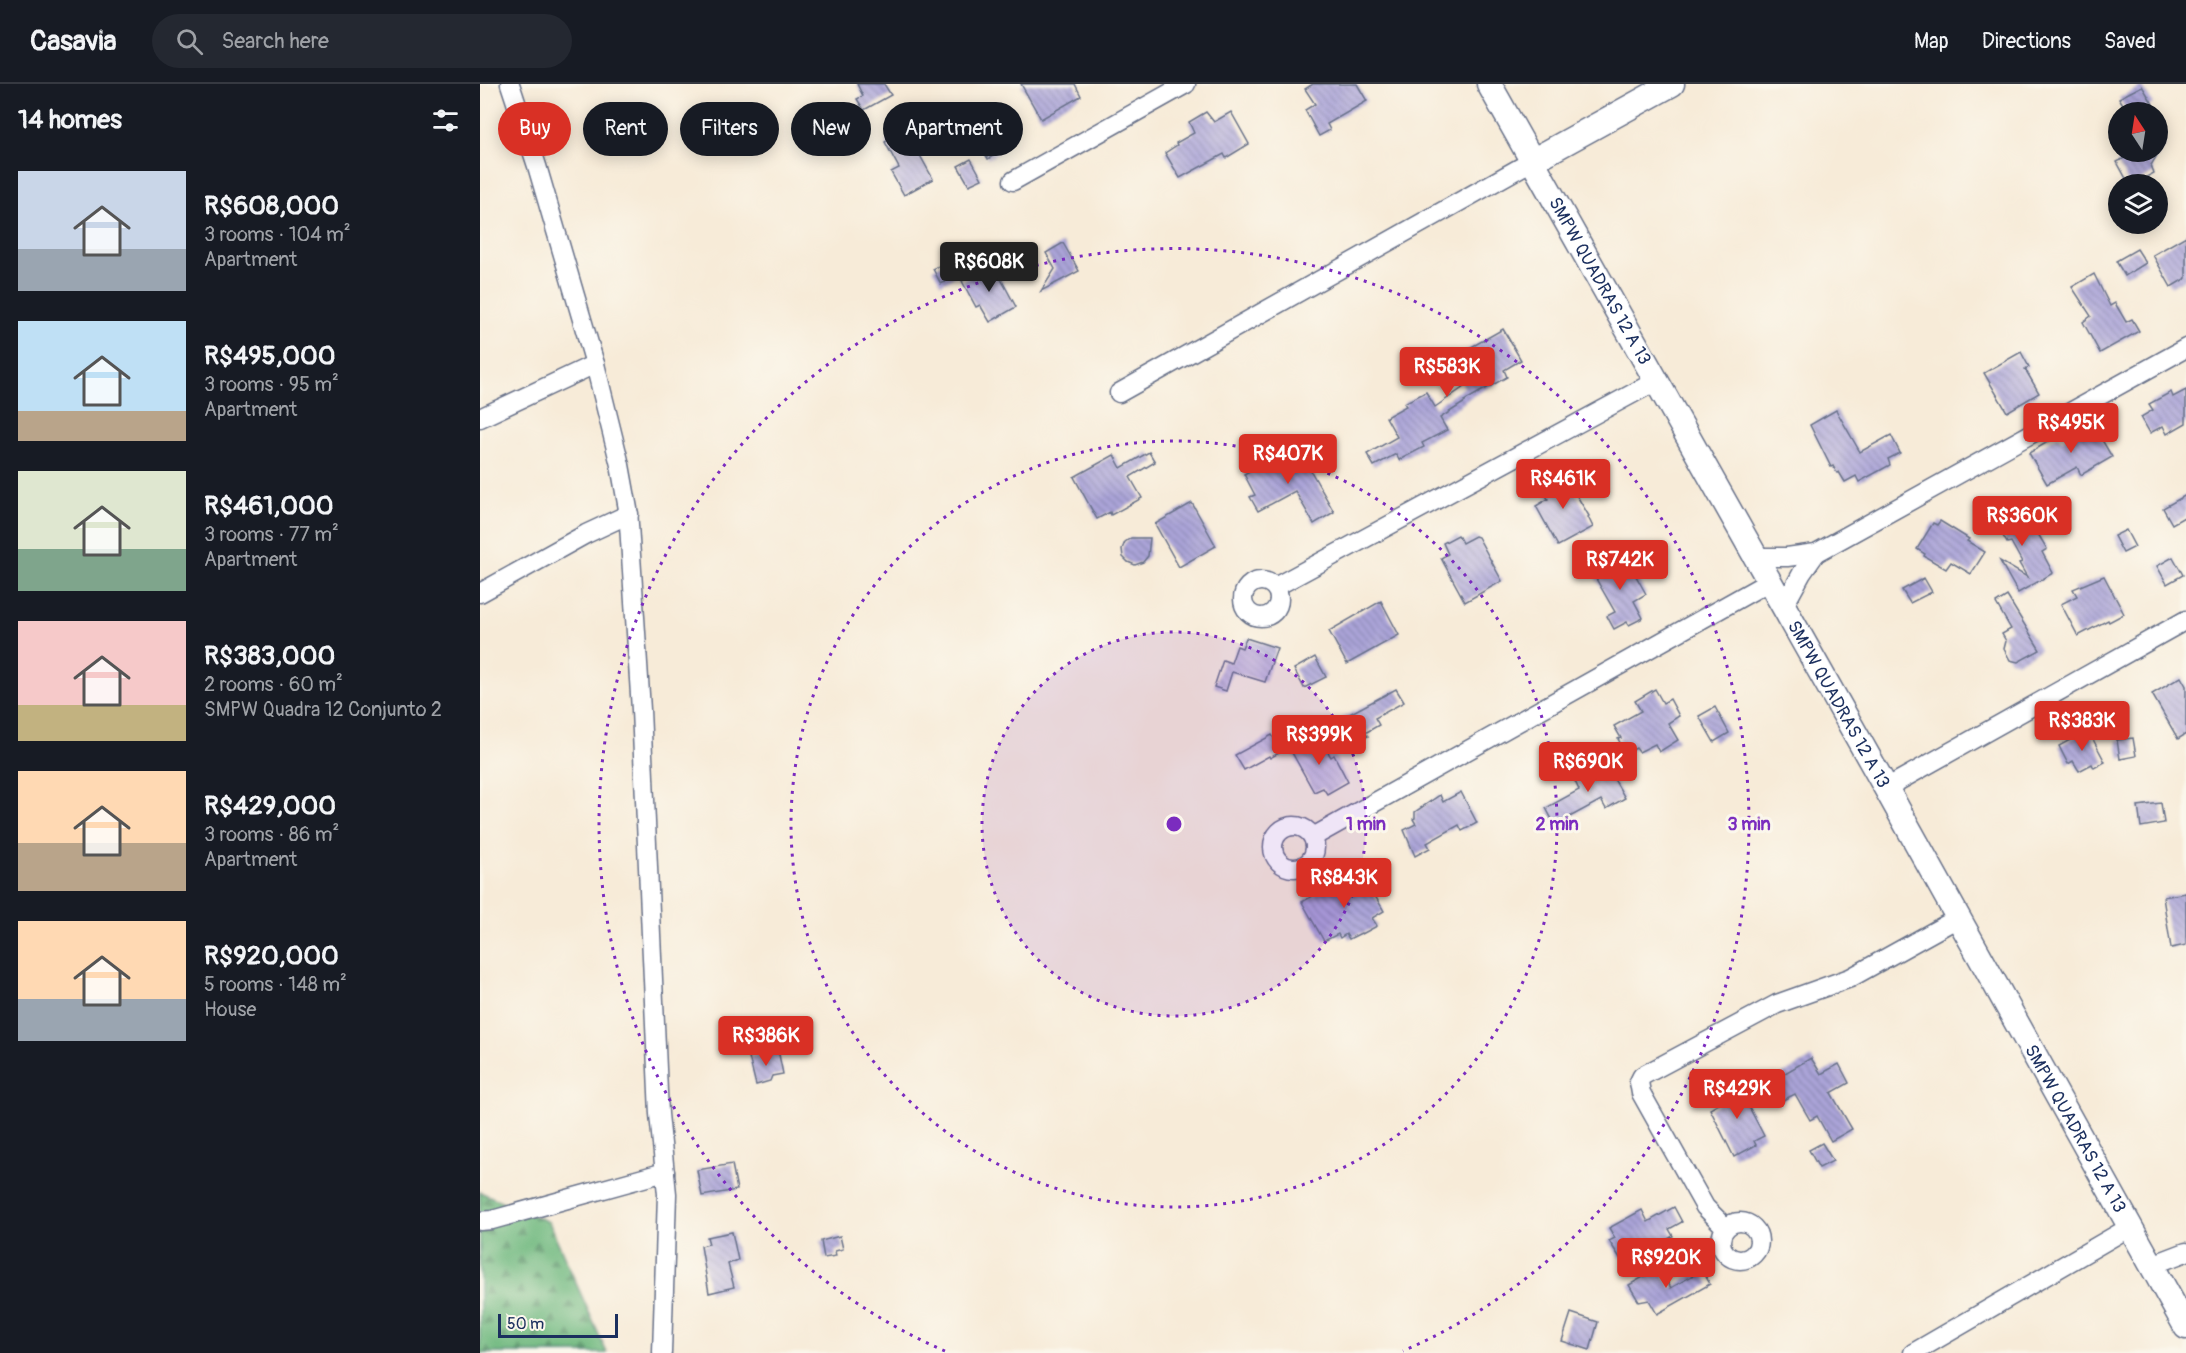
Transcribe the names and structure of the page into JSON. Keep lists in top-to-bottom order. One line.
{"streets":{"street":["SMPW QUADRAS 12 A 13"]},"scale_bar":"50 m","north":"top","page":{"header":"Casavia","search":"Search here","nav":["Map","Directions","Saved"],"heading":"14 homes","chip":["Buy","Rent","Filters","New","Apartment"],"list":[{"name":"R$608,000","note":"3 rooms · 104 m² · Apartment"},{"name":"R$495,000","note":"3 rooms · 95 m² · Apartment"},{"name":"R$461,000","note":"3 rooms · 77 m² · Apartment"},{"name":"R$383,000","note":"2 rooms · 60 m² · SMPW Quadra 12 Conjunto 2"},{"name":"R$429,000","note":"3 rooms · 86 m² · Apartment"},{"name":"R$920,000","note":"5 rooms · 148 m² · House"}],"price":["R$608K","R$583K","R$495K","R$407K","R$461K","R$360K","R$742K","R$383K","R$399K","R$690K","R$843K","R$386K","R$429K","R$920K"],"scale":"50 m"},"rings":["1 min","2 min","3 min"]}
